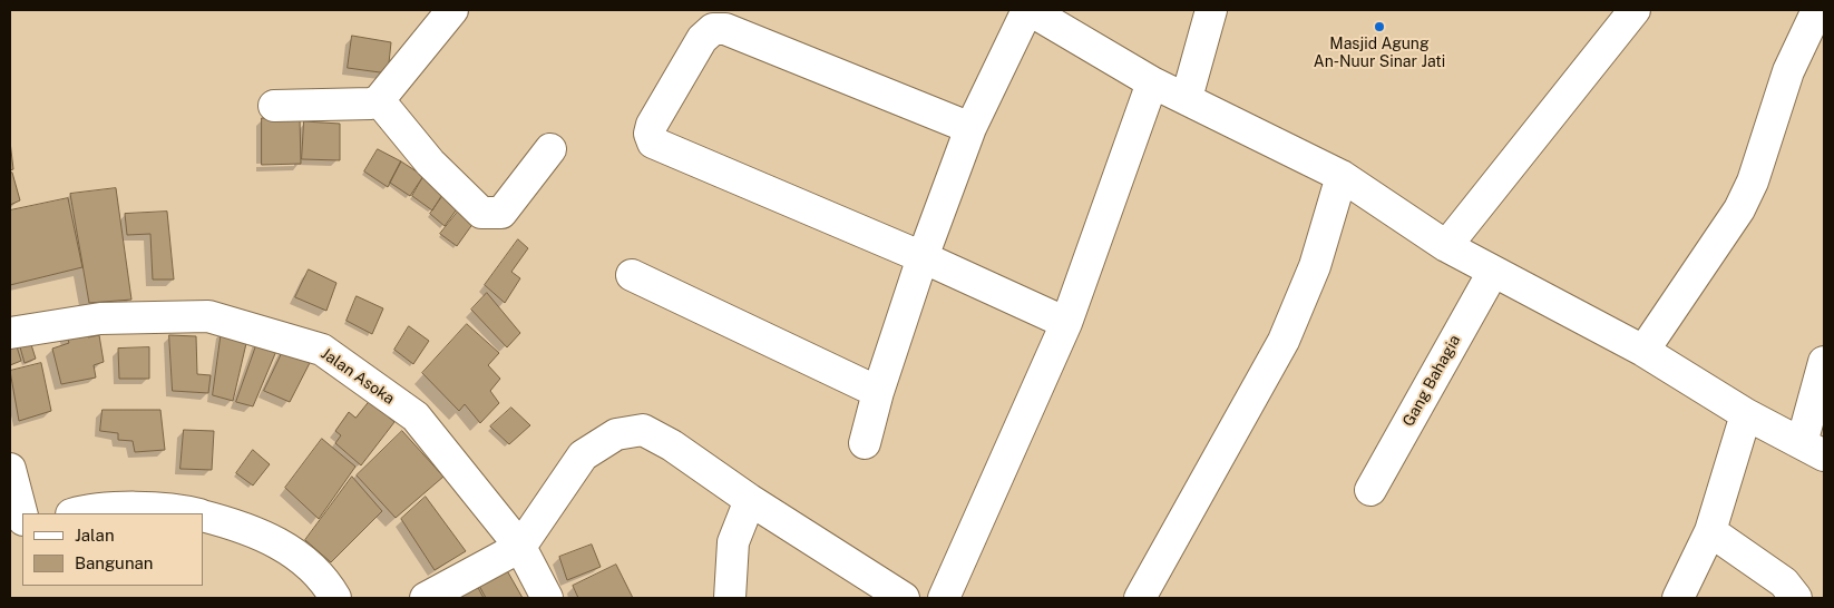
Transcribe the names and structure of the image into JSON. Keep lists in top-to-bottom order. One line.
{"streets":{"street":["Jalan Asoka","Gang Bahagia"]},"places":["Masjid Agung An-Nuur Sinar Jati"],"legend":["Jalan","Bangunan"]}
